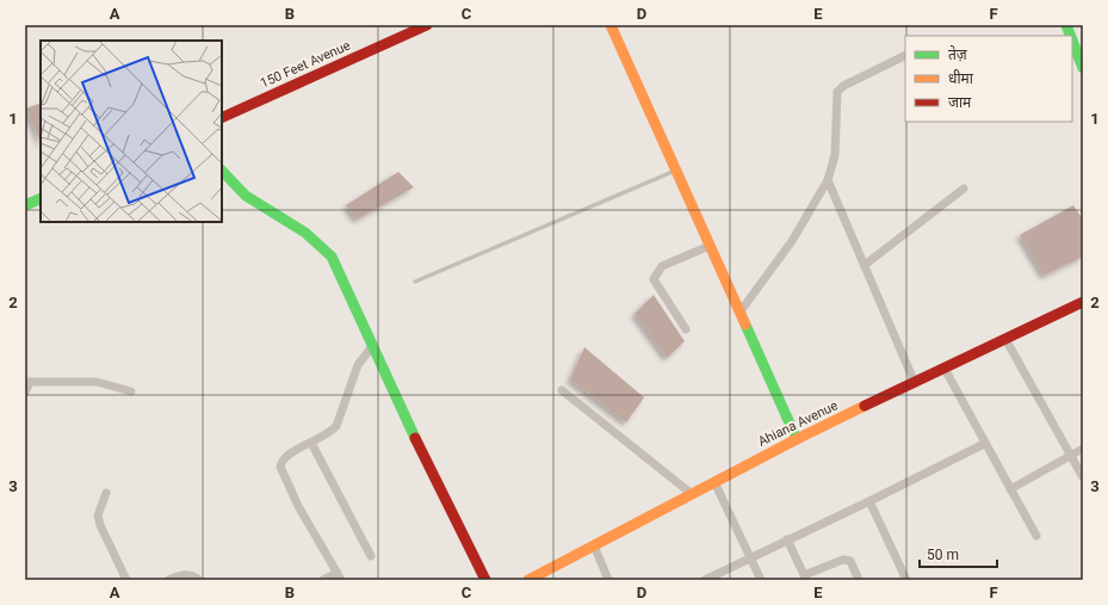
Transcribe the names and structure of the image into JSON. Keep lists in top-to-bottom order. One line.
{"streets":{"street":["150 Feet Avenue","Ahiana Avenue"]},"legend":["तेज़","धीमा","जाम"],"scale_bar":"50 m","grid":{"columns":["A","B","C","D","E","F"],"rows":["1","2","3"]}}
